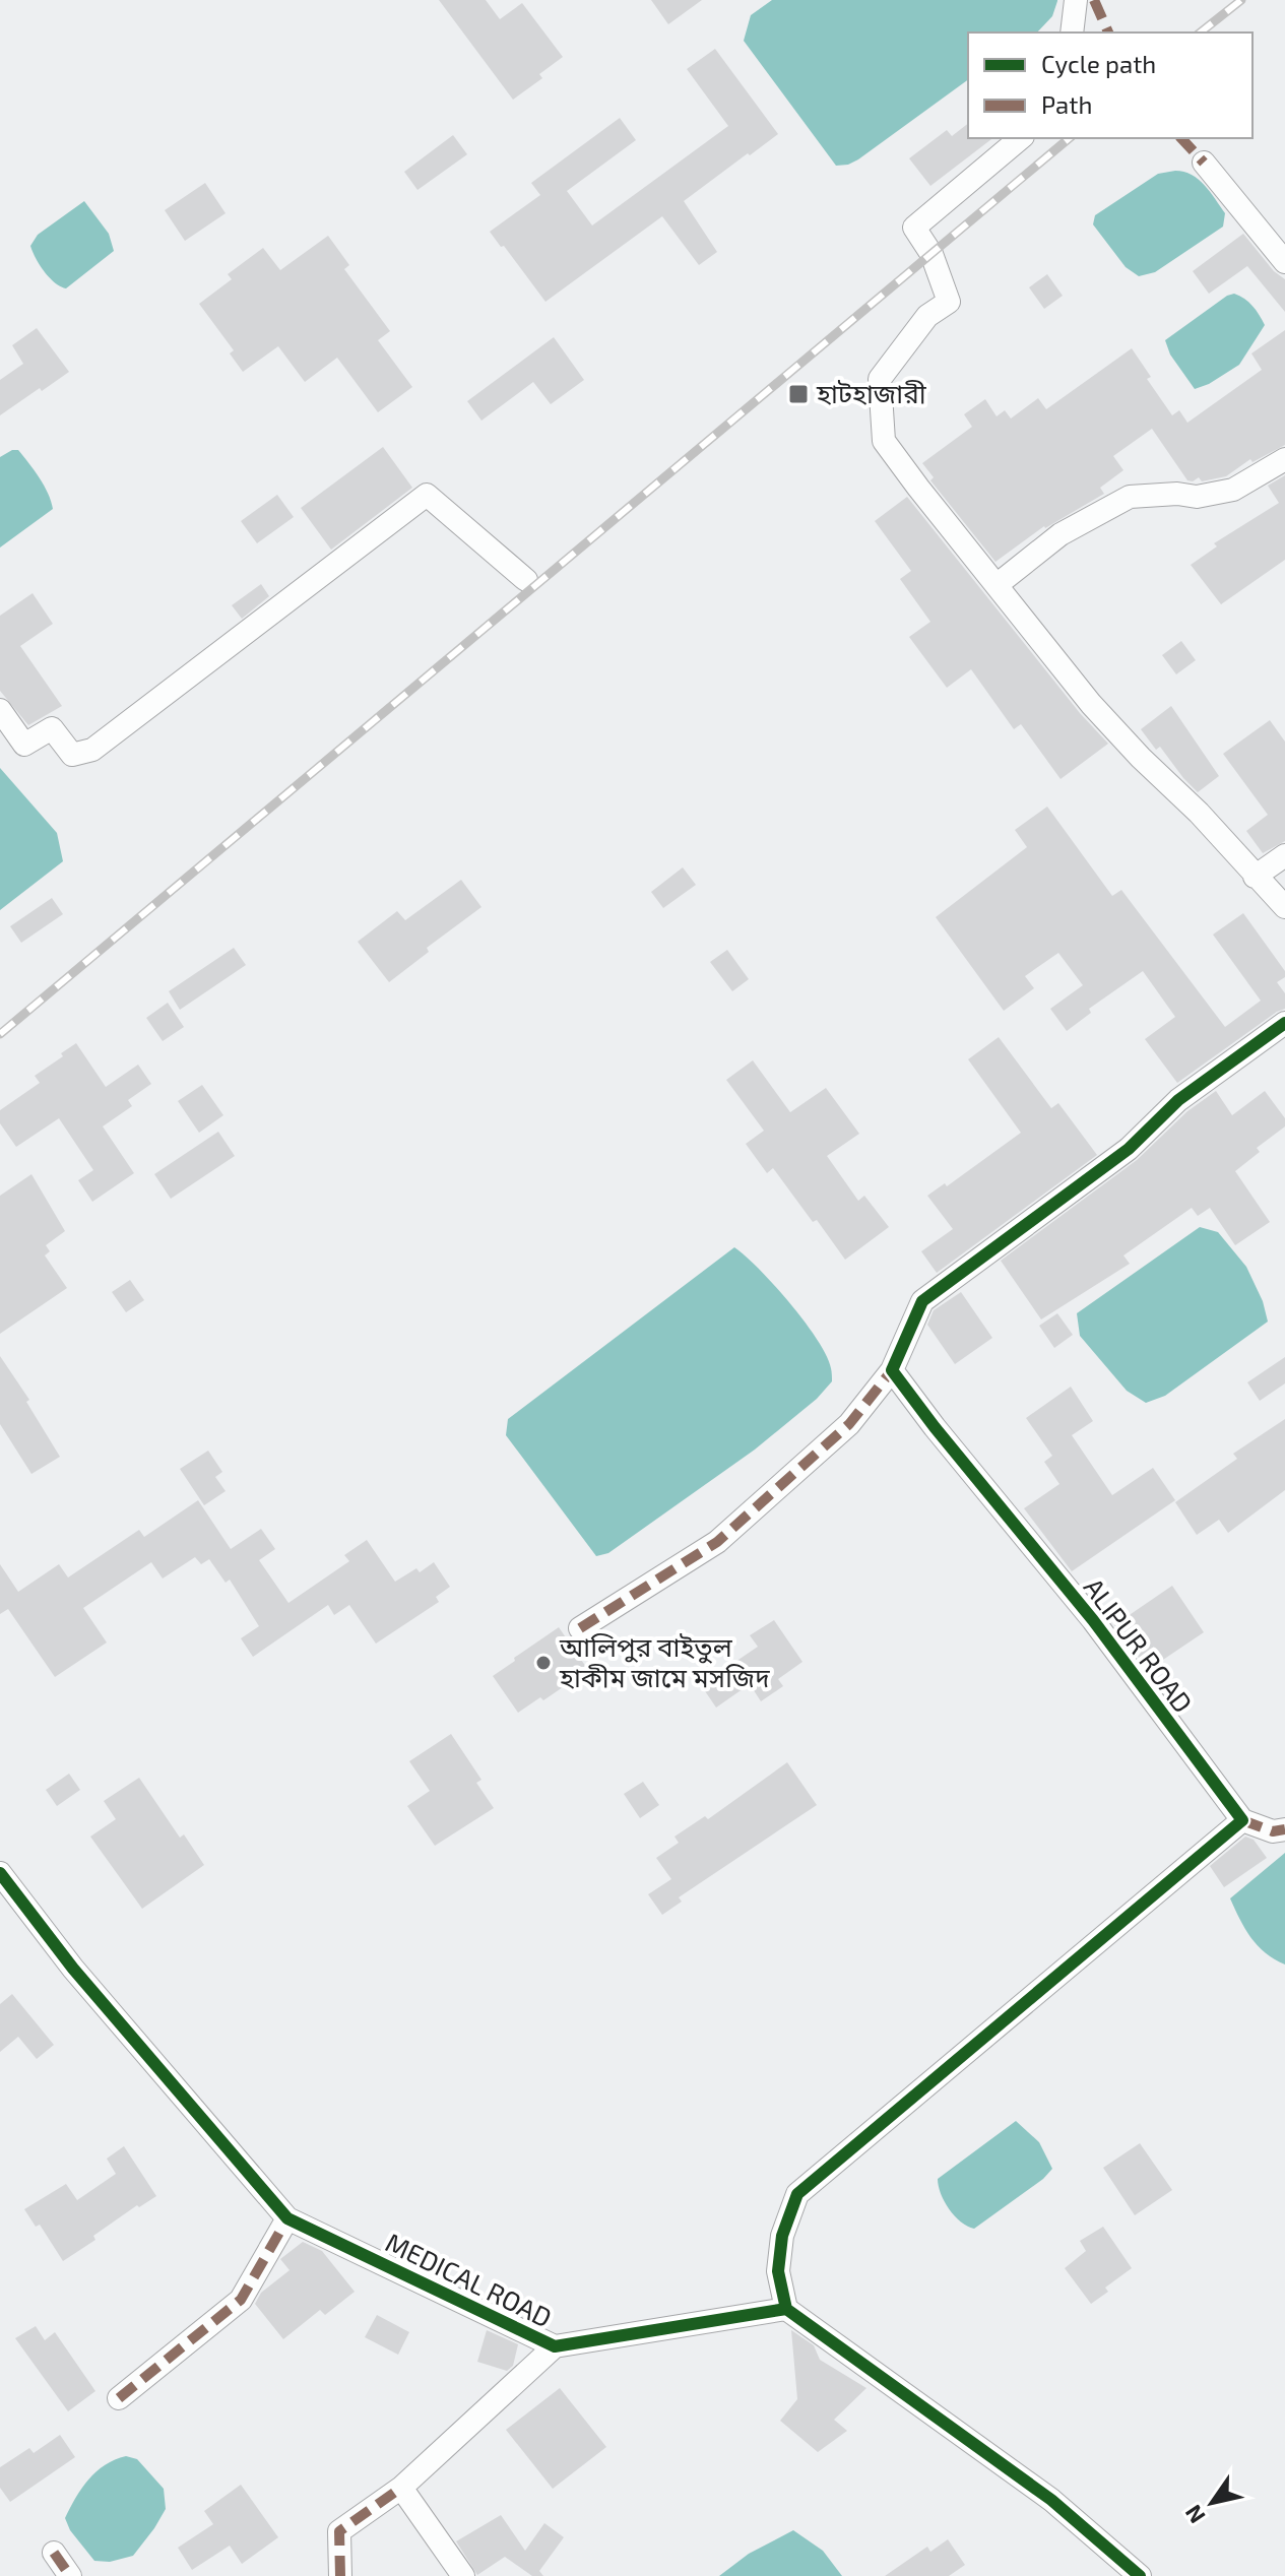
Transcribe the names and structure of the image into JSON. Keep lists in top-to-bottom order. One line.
{"streets":{"street":["ALIPUR ROAD","MEDICAL ROAD"]},"places":{"transit":["হাটহাজারী"],"other":["আলিপুর বাইতুল হাকীম জামে মসজিদ"]},"legend":["Cycle path","Path"],"north":"bottom left"}
